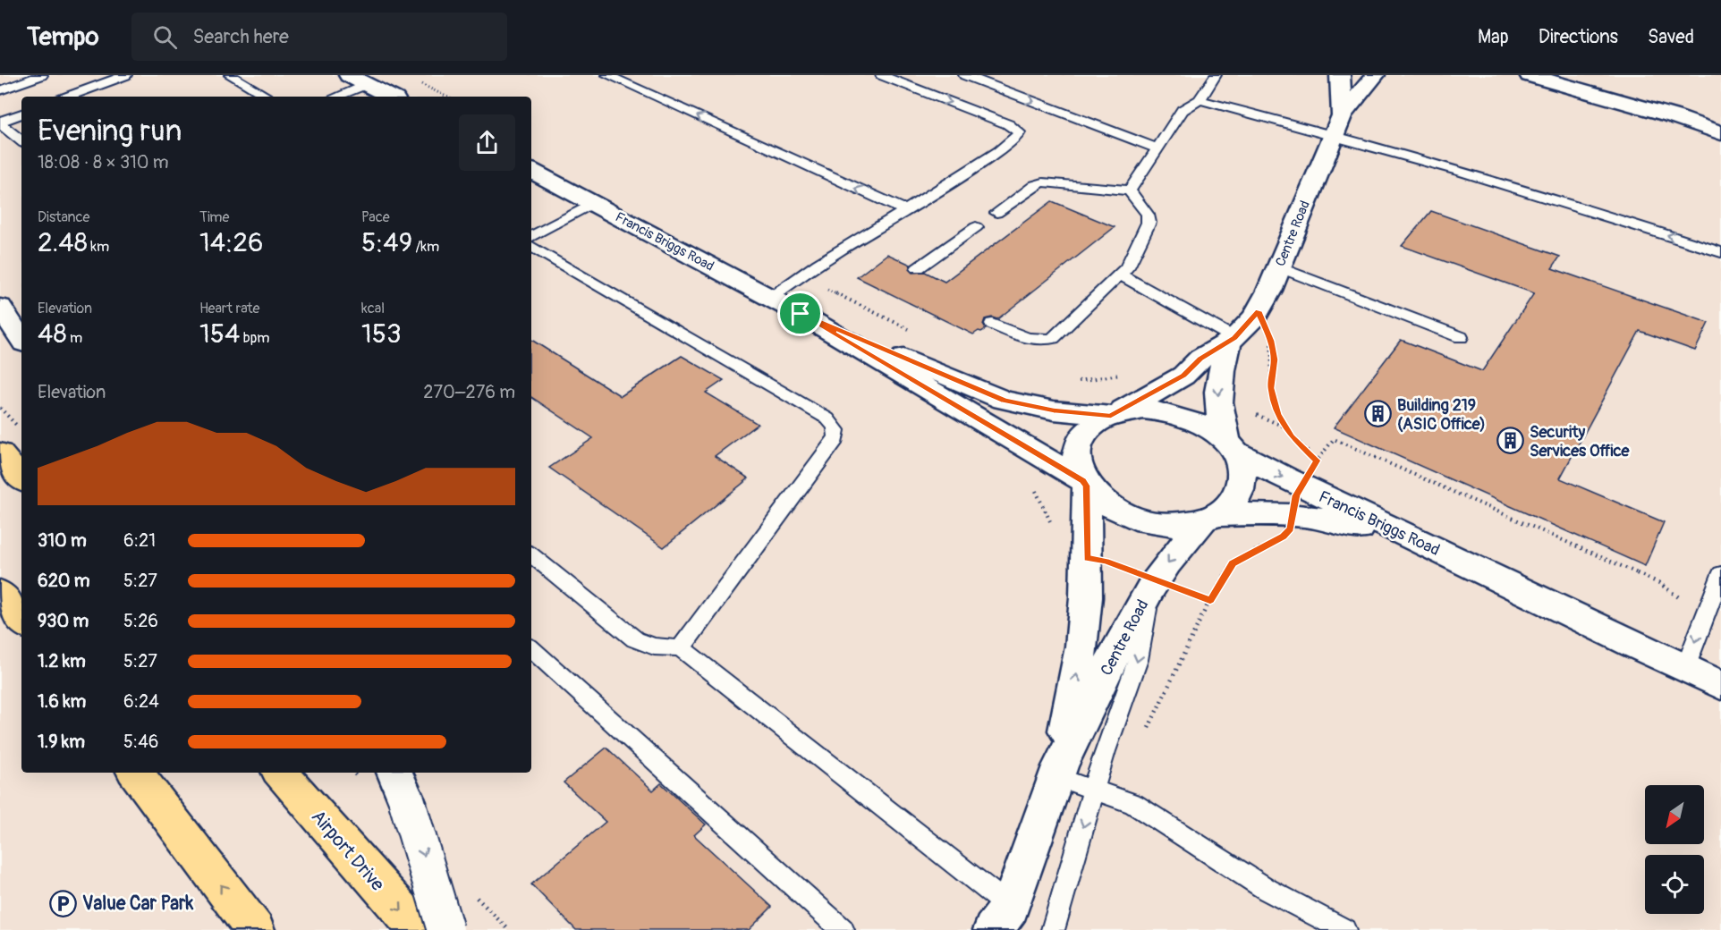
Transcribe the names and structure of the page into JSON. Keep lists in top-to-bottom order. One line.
{"streets":{"main road":["Airport Drive"],"street":["Centre Road","Francis Briggs Road"]},"crossings":[["Centre Road","Francis Briggs Road"]],"places":{"building":["Building 219 (ASIC Office)","Security Services Office"],"parking":["Value Car Park"]},"north":"bottom left","page":{"header":"Tempo","search":"Search here","nav":["Map","Directions","Saved"],"heading":["Evening run","18:08 · 8 × 310 m"],"stats":[["Distance","2.48 km"],["Time","14:26"],["Pace","5:49 /km"],["Elevation","48 m"],["Heart rate","154 bpm"],["kcal","153"]],"chart":["Elevation","270–276 m"],"list":[{"name":"310 m","note":"6:21"},{"name":"620 m","note":"5:27"},{"name":"930 m","note":"5:26"},{"name":"1.2 km","note":"5:27"},{"name":"1.6 km","note":"6:24"},{"name":"1.9 km","note":"5:46"}]}}
